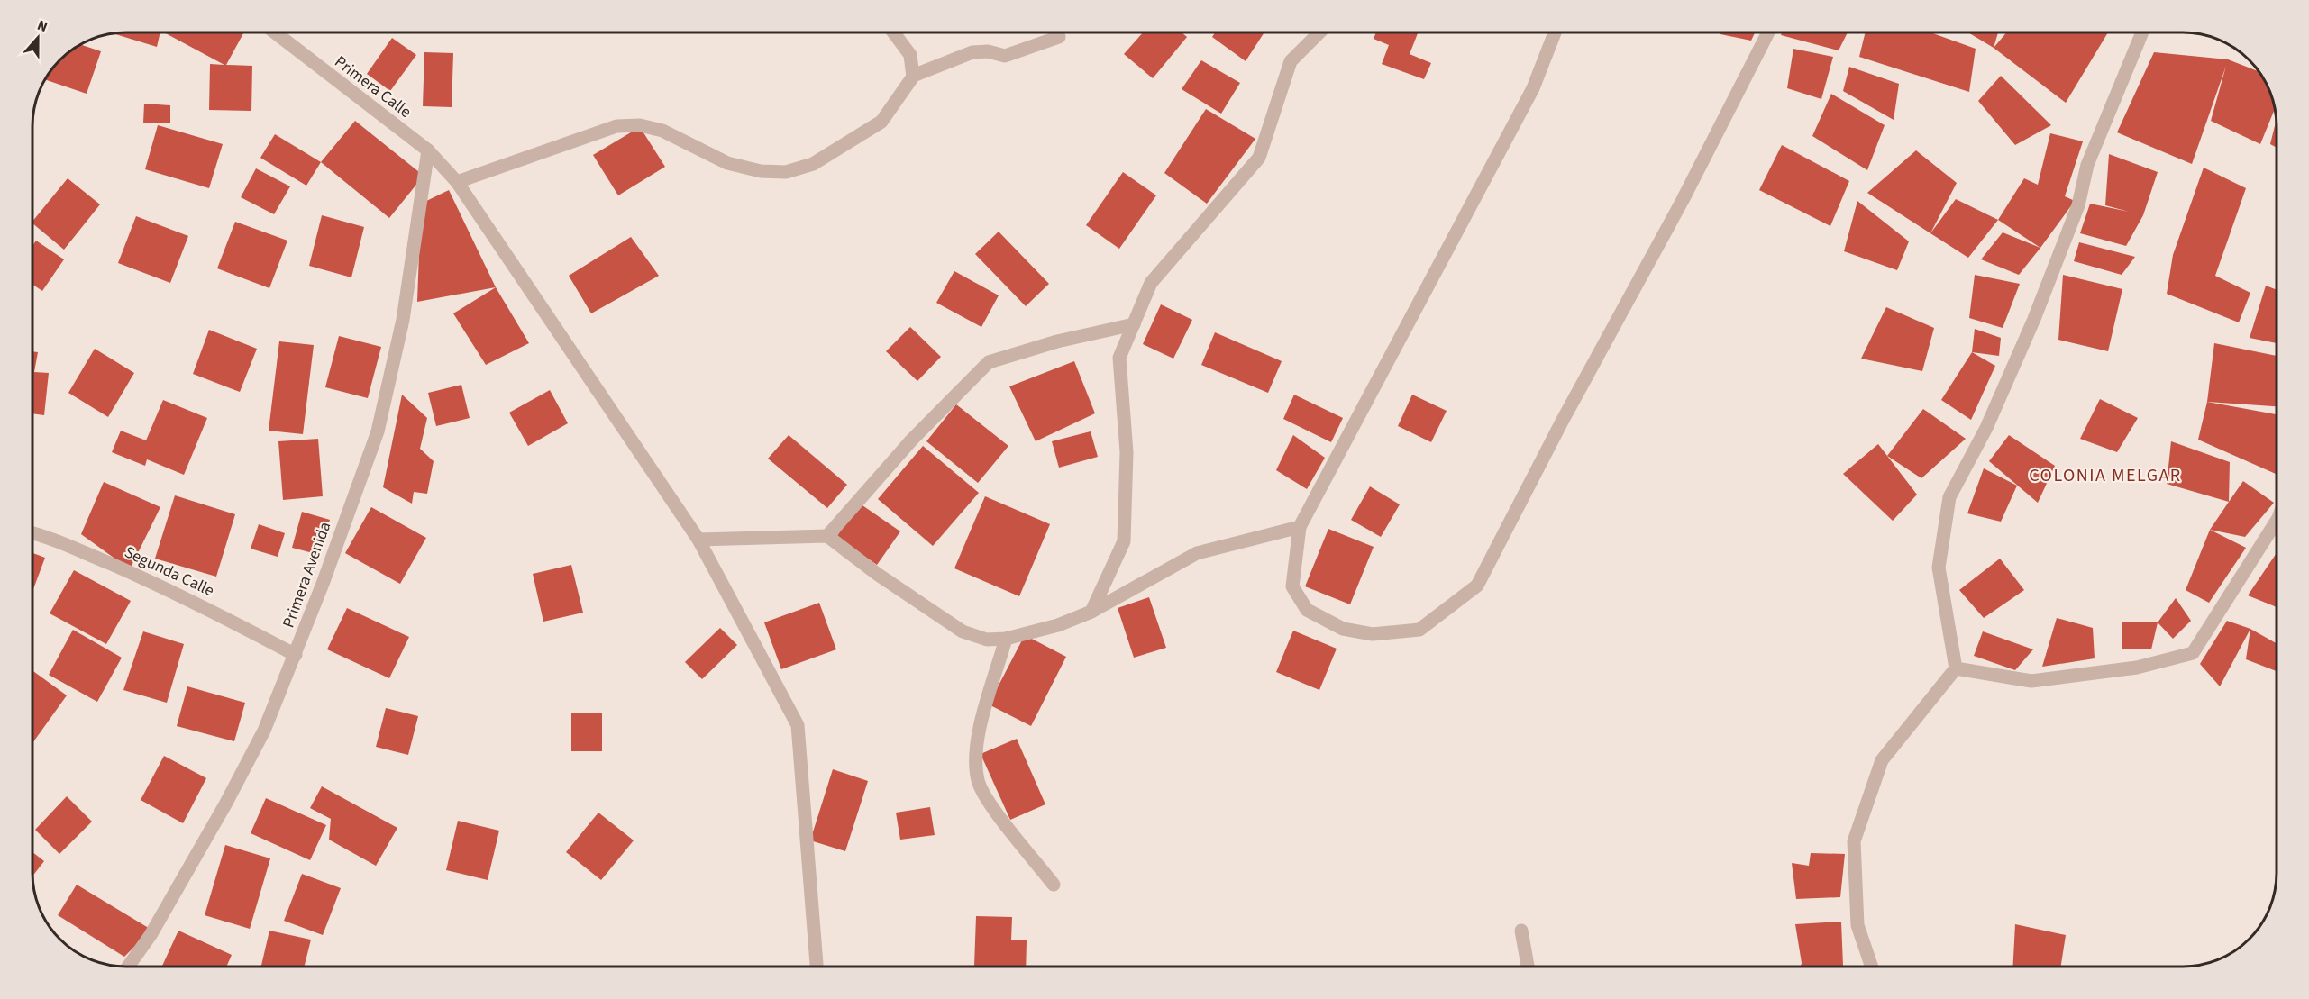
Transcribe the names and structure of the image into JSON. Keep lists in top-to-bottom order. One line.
{"streets":{"street":["Primera Calle","Segunda Calle","Primera Avenida"]},"crossings":[["Primera Calle","Primera Avenida"],["Segunda Calle","Primera Avenida"]],"districts":["COLONIA MELGAR"],"north":"top"}
